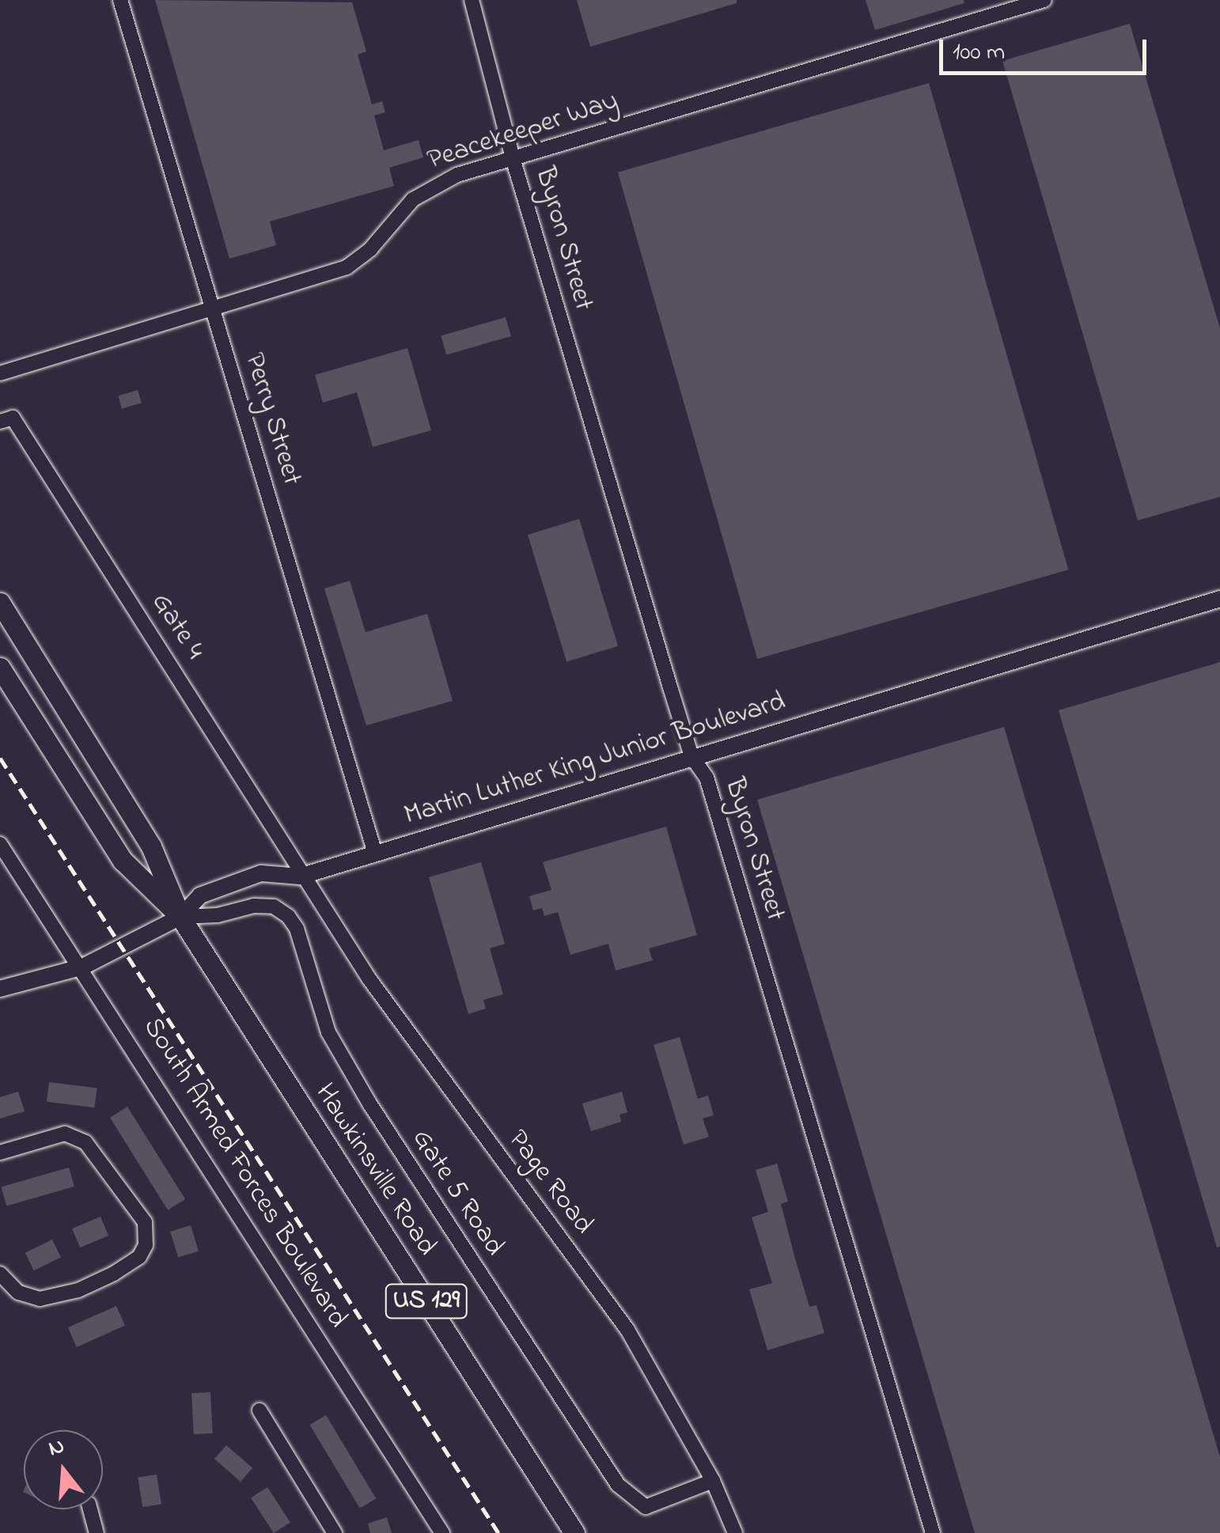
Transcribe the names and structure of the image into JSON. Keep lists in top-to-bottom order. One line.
{"streets":{"main road":["Hawkinsville Road","US 129"],"street":["Peacekeeper Way","Byron Street","Perry Street","Gate 4","Martin Luther King Junior Boulevard","South Armed Forces Boulevard","Page Road","Gate 5 Road"]},"crossings":[["Peacekeeper Way","Byron Street"],["Peacekeeper Way","Perry Street"],["Byron Street","Martin Luther King Junior Boulevard"],["Perry Street","Martin Luther King Junior Boulevard"],["Gate 4","Martin Luther King Junior Boulevard"],["Gate 4","Page Road"],["Martin Luther King Junior Boulevard","Hawkinsville Road"],["Martin Luther King Junior Boulevard","South Armed Forces Boulevard"],["Martin Luther King Junior Boulevard","Page Road"],["Martin Luther King Junior Boulevard","Gate 5 Road"],["Hawkinsville Road","Gate 5 Road"],["Page Road","Gate 5 Road"]],"scale_bar":"100 m","north":"top"}
